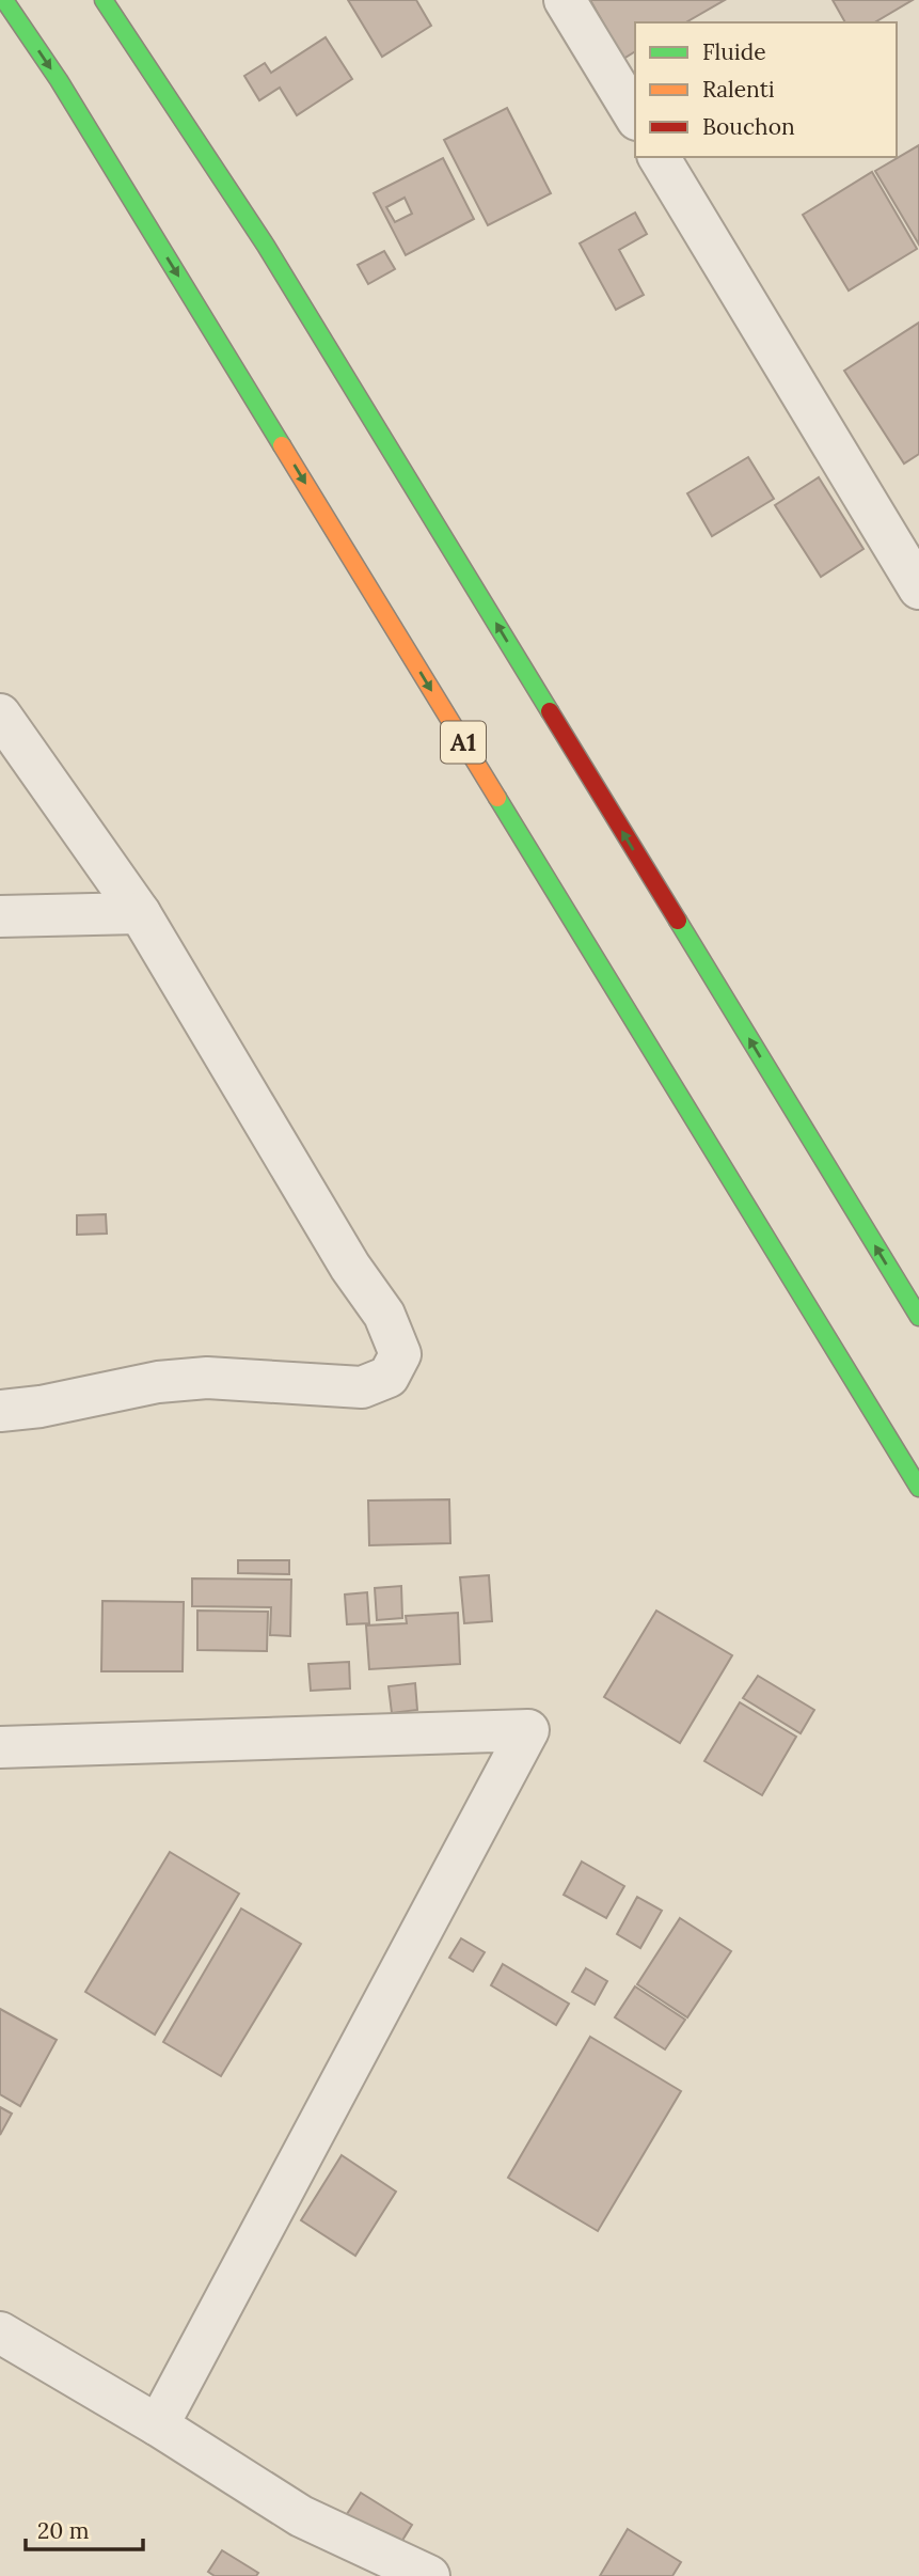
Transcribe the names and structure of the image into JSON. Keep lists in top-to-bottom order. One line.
{"streets":{"main road":["A1"]},"legend":["Fluide","Ralenti","Bouchon"],"scale_bar":"20 m"}
